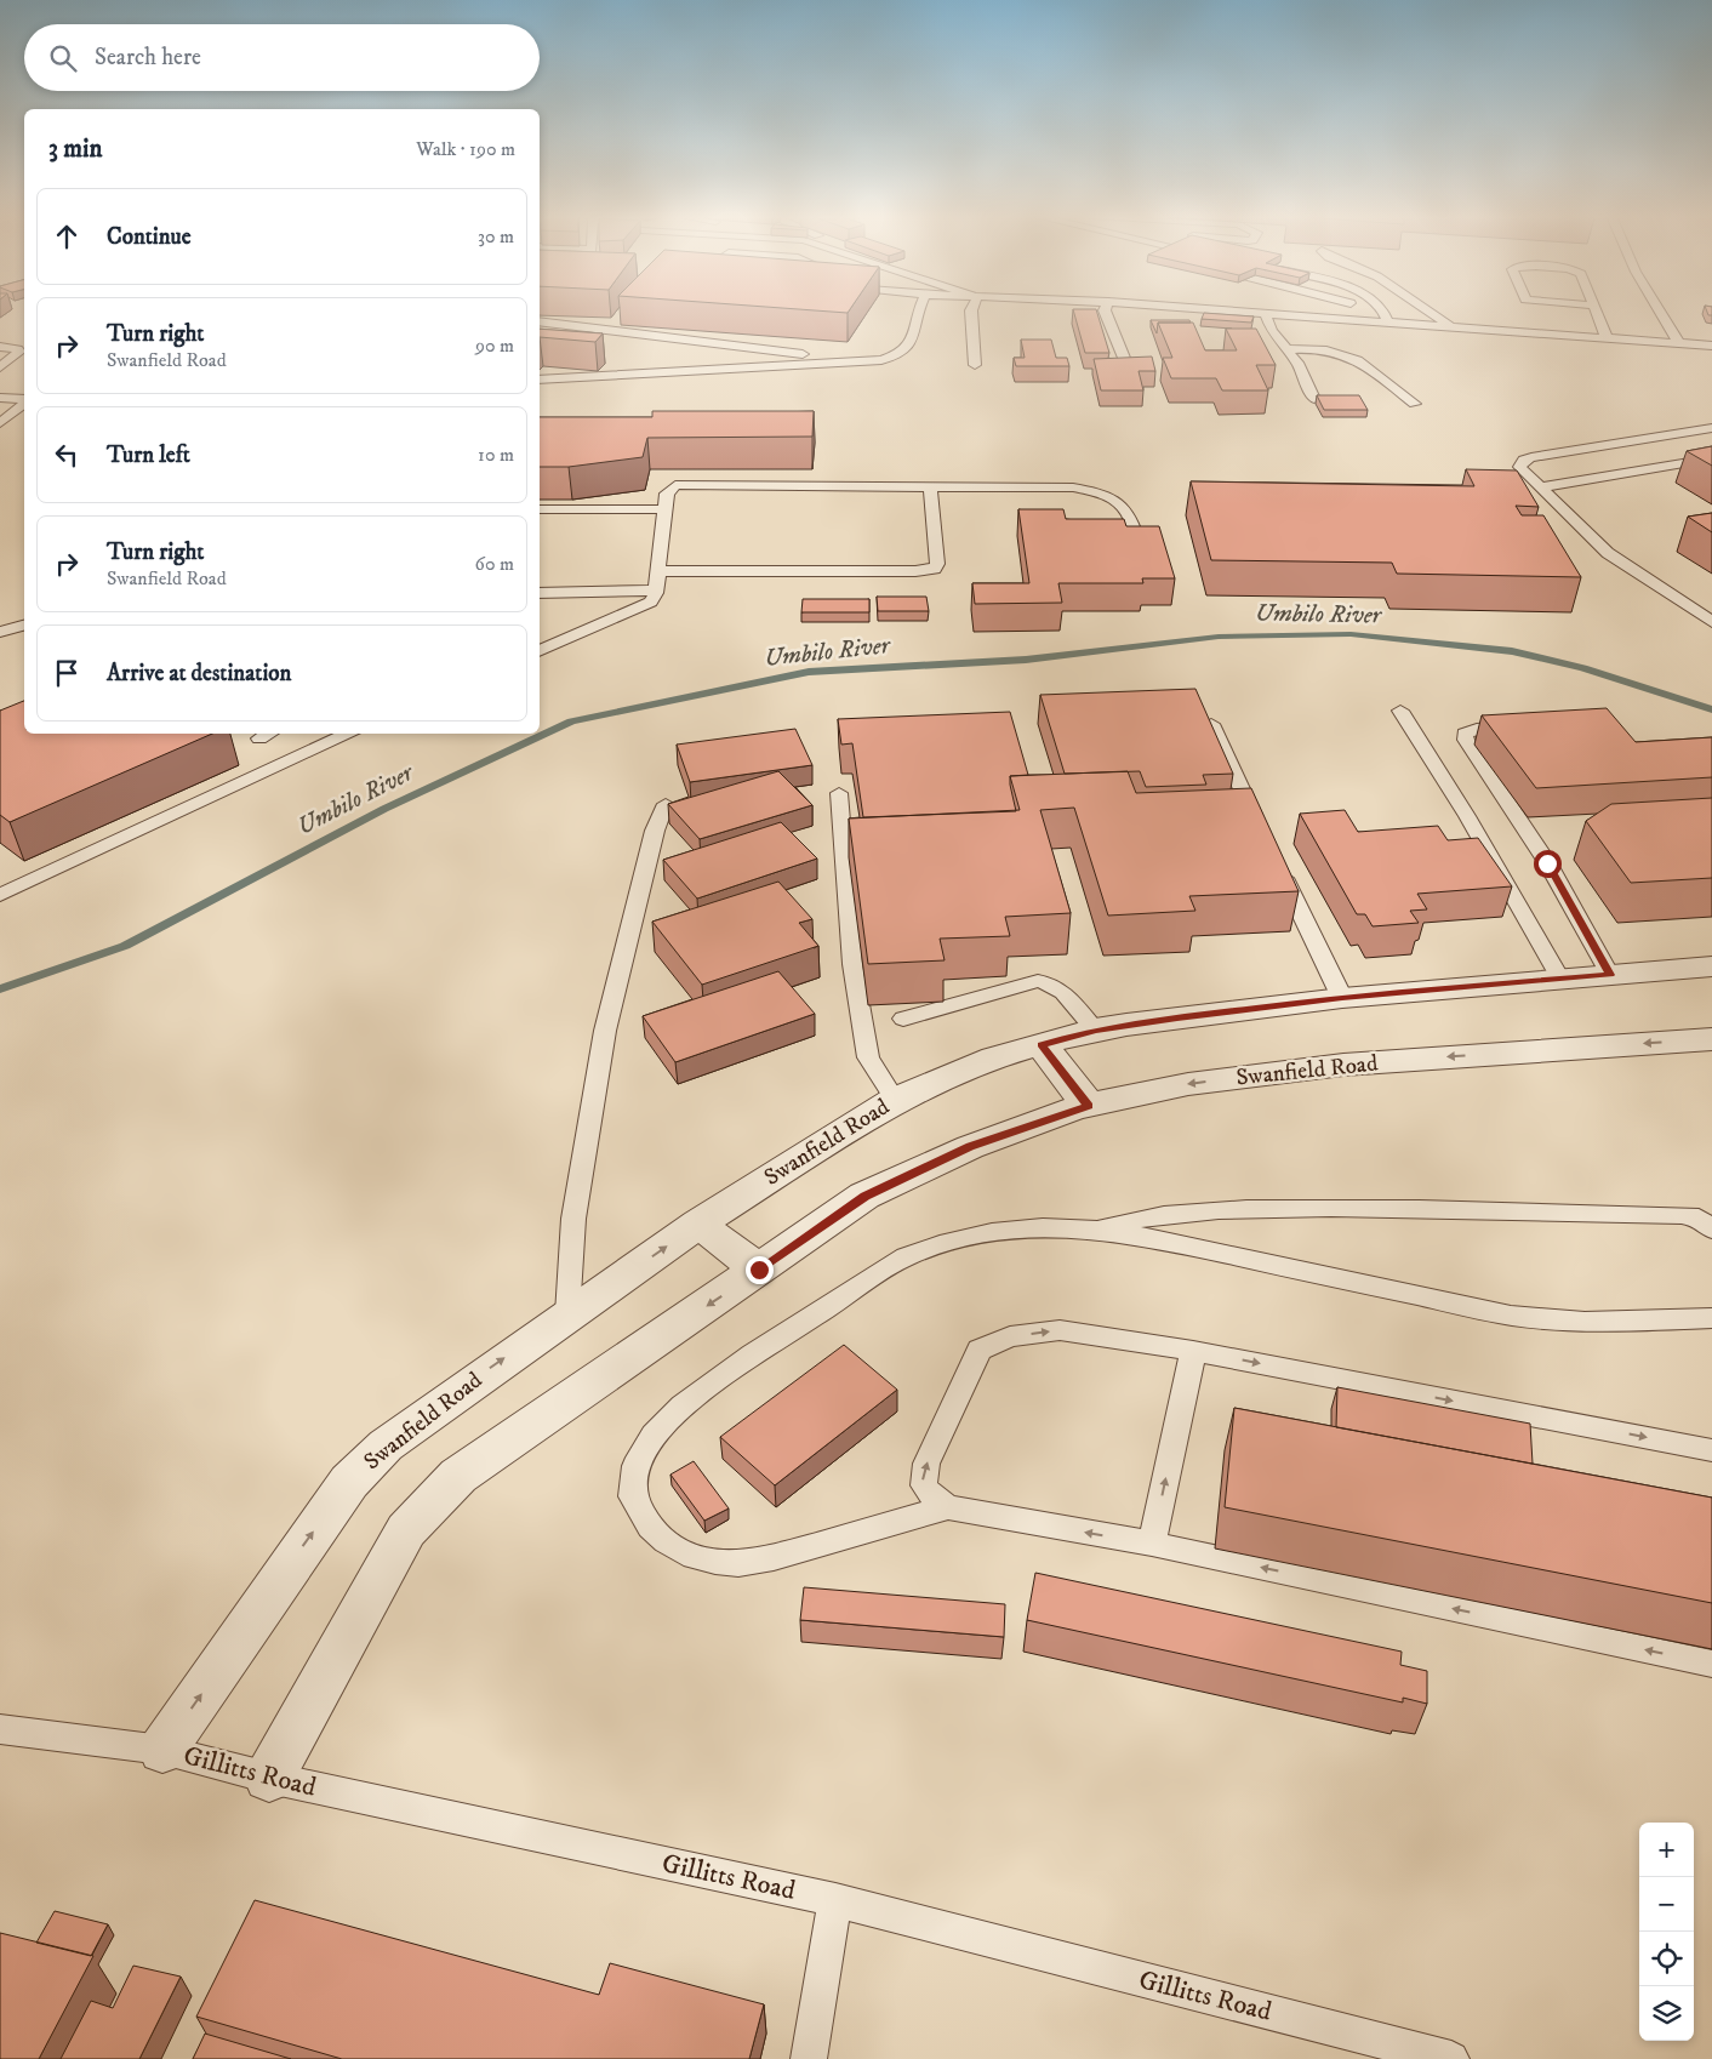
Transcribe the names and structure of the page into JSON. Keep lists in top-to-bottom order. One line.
{"streets":{"street":["Swanfield Road"],"lane":["Gillitts Road"]},"crossings":[["Swanfield Road","Gillitts Road"]],"water":["Umbilo River"],"page":{"search":"Search here","heading":["3 min","Walk · 190 m"],"list":[["Continue","30 m"],["Turn right","Swanfield Road","90 m"],["Turn left","10 m"],["Turn right","Swanfield Road","60 m"],"Arrive at destination"],"map_buttons":["+","−"]}}
